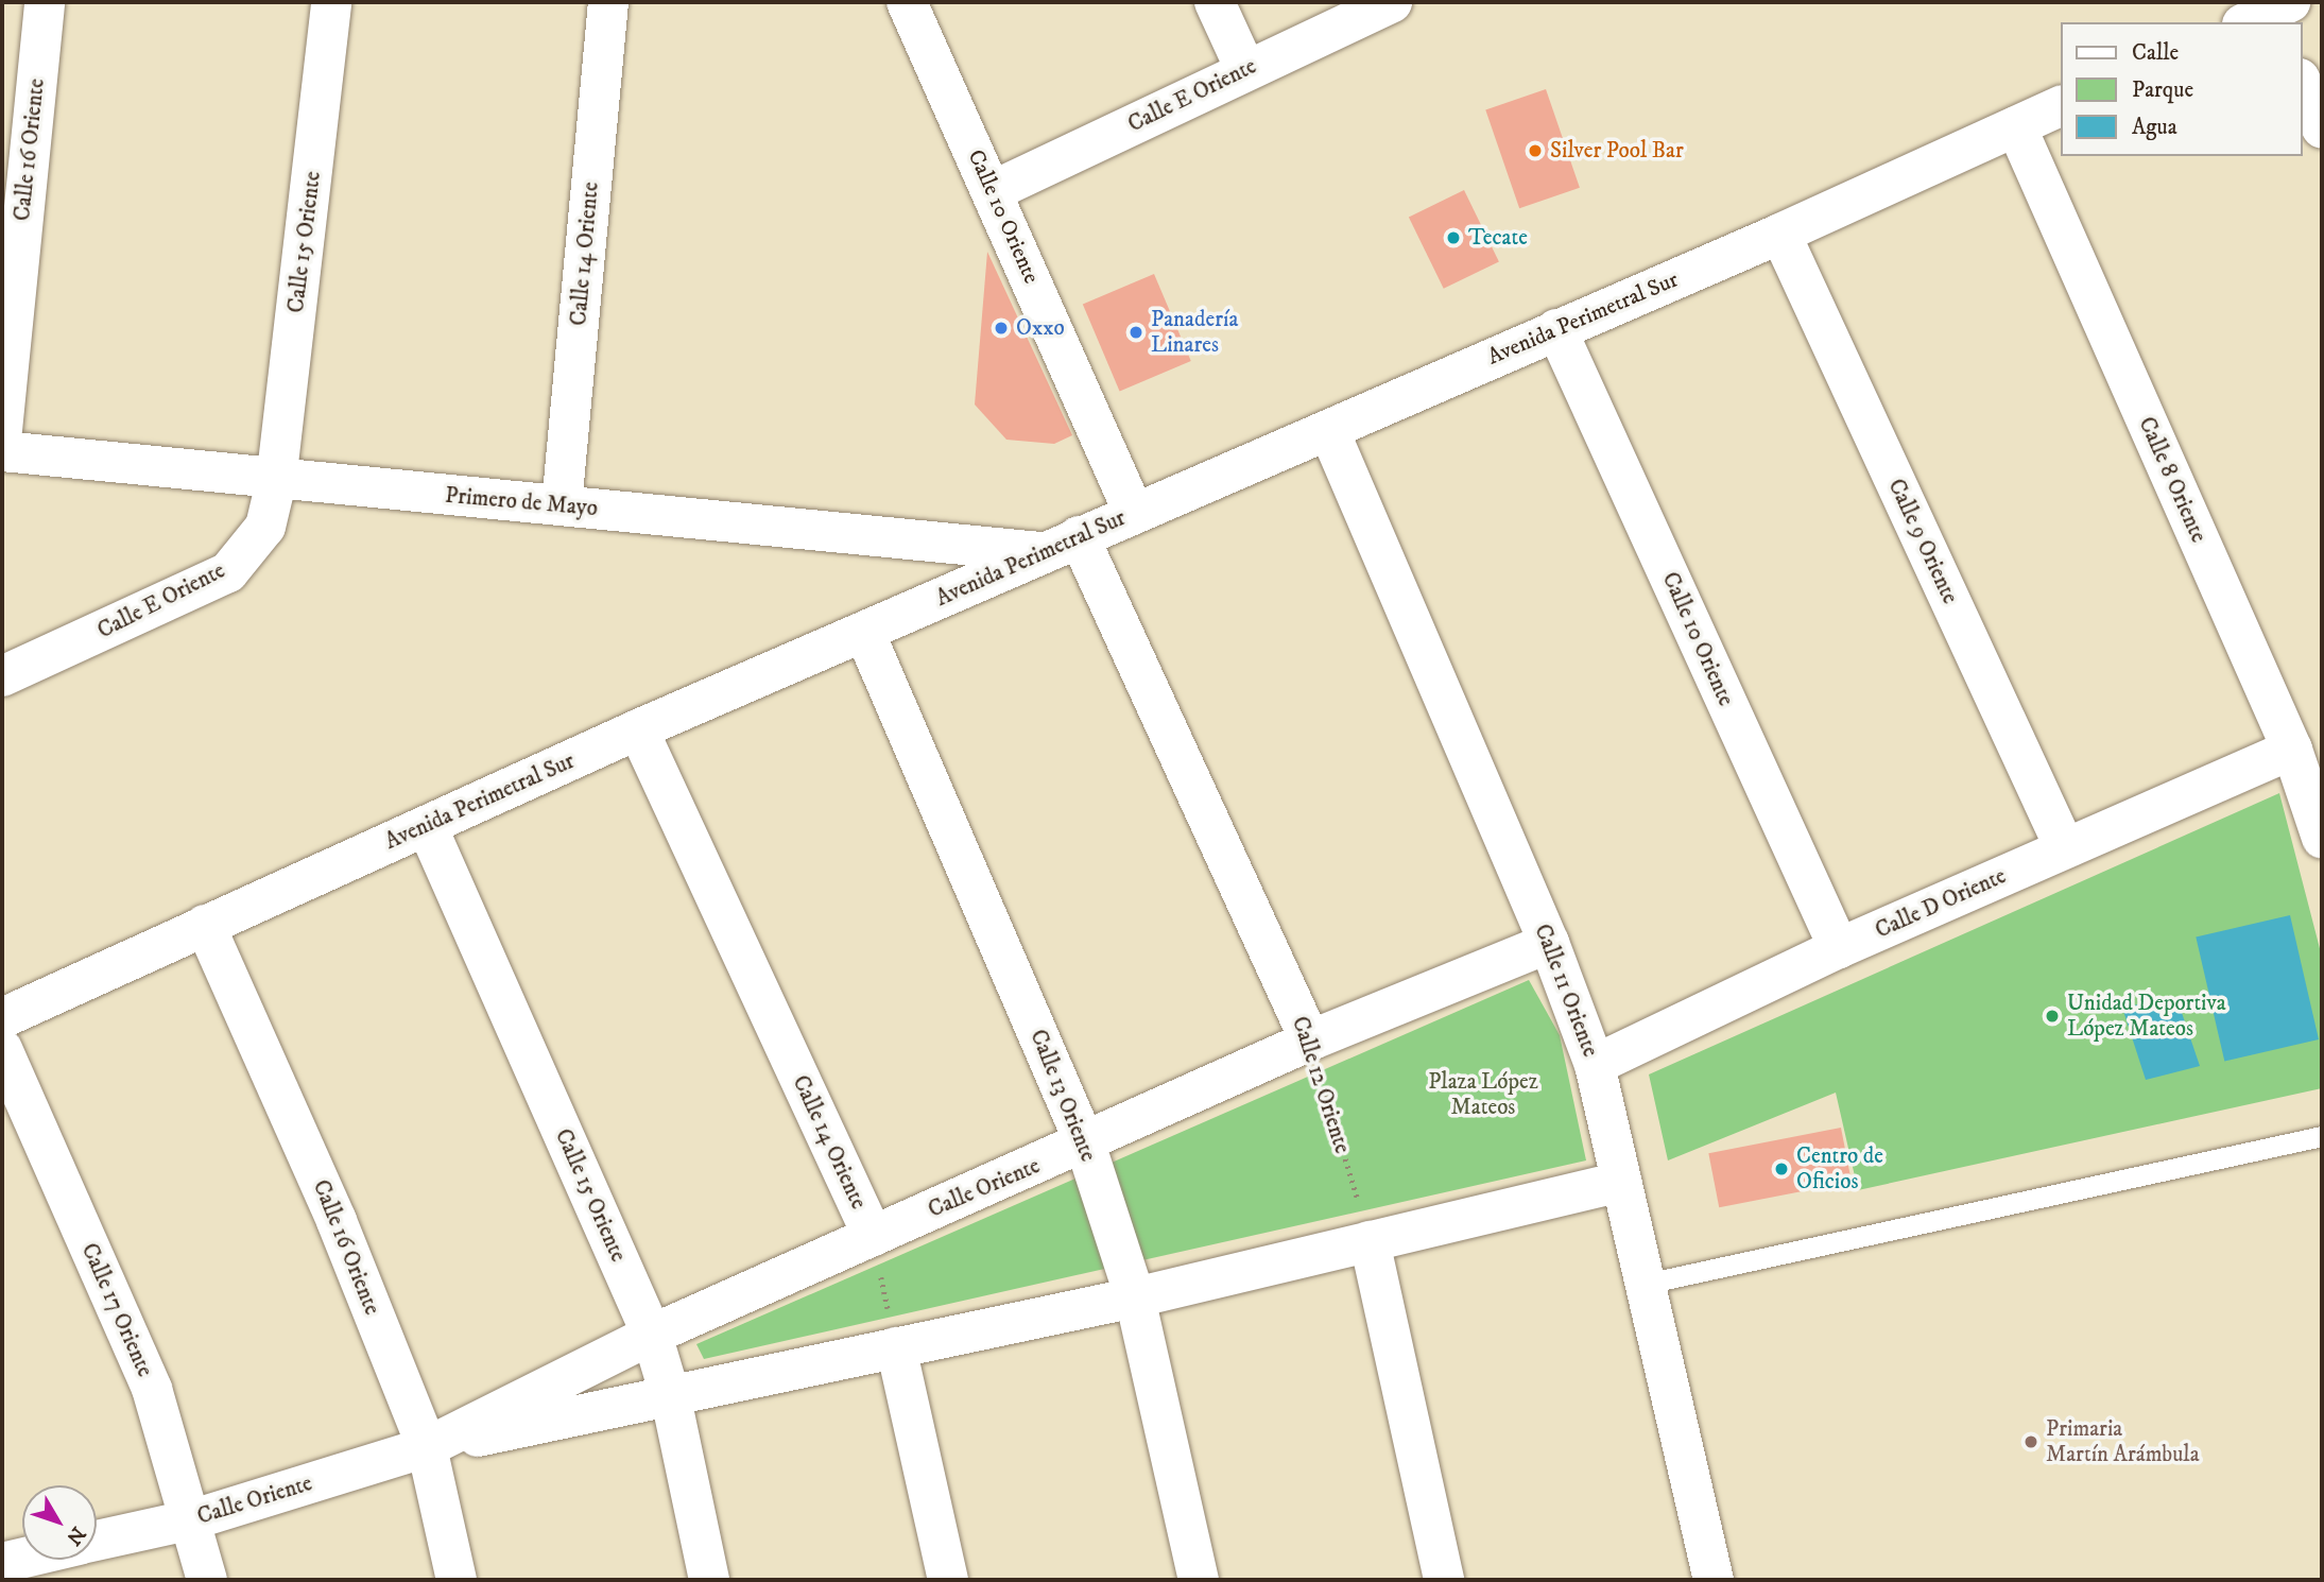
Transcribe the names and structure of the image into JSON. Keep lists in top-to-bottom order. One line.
{"streets":{"street":["Calle E Oriente","Calle 16 Oriente","Calle 10 Oriente","Calle 15 Oriente","Calle 14 Oriente","Avenida Perimetral Sur","Calle 8 Oriente","Primero de Mayo","Calle 9 Oriente","Calle D Oriente","Calle 11 Oriente","Calle 12 Oriente","Calle 13 Oriente","Calle Oriente","Calle 17 Oriente"]},"crossings":[["Calle E Oriente","Calle 10 Oriente"],["Calle E Oriente","Calle 15 Oriente"],["Calle E Oriente","Primero de Mayo"],["Calle 16 Oriente","Avenida Perimetral Sur"],["Calle 16 Oriente","Calle Oriente"],["Calle 10 Oriente","Avenida Perimetral Sur"],["Calle 10 Oriente","Calle D Oriente"],["Calle 15 Oriente","Avenida Perimetral Sur"],["Calle 15 Oriente","Primero de Mayo"],["Calle 15 Oriente","Calle Oriente"],["Calle 14 Oriente","Avenida Perimetral Sur"],["Calle 14 Oriente","Primero de Mayo"],["Calle 14 Oriente","Calle Oriente"],["Avenida Perimetral Sur","Calle 8 Oriente"],["Avenida Perimetral Sur","Primero de Mayo"],["Avenida Perimetral Sur","Calle 9 Oriente"],["Avenida Perimetral Sur","Calle 11 Oriente"],["Avenida Perimetral Sur","Calle 12 Oriente"],["Avenida Perimetral Sur","Calle 13 Oriente"],["Calle 8 Oriente","Calle D Oriente"],["Calle 9 Oriente","Calle D Oriente"],["Calle D Oriente","Calle 11 Oriente"],["Calle 11 Oriente","Calle Oriente"],["Calle 12 Oriente","Calle Oriente"],["Calle 13 Oriente","Calle Oriente"],["Calle Oriente","Calle 17 Oriente"]],"parks":["Plaza López Mateos"],"places":["Silver Pool Bar","Tecate","Oxxo","Panadería Linares","Unidad Deportiva López Mateos","Centro de Oficios","Primaria Martín Arámbula"],"legend":["Calle","Parque","Agua"],"north":"bottom right"}
